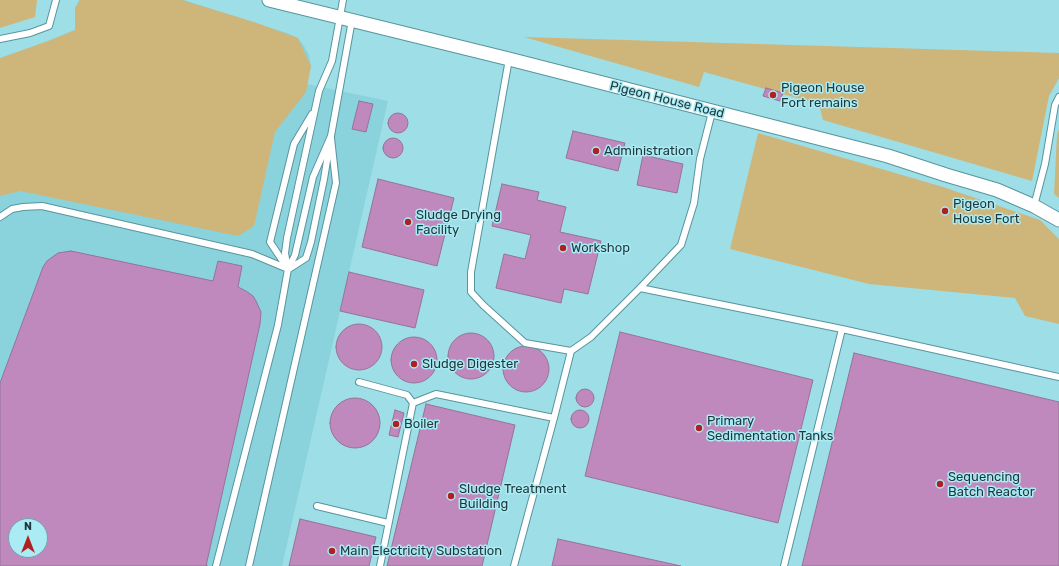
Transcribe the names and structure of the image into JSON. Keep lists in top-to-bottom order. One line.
{"streets":{"street":["Pigeon House Road"]},"places":["Pigeon House Fort remains","Administration","Pigeon House Fort","Sludge Drying Facility","Workshop","Sludge Digester","Boiler","Primary Sedimentation Tanks","Sequencing Batch Reactor","Sludge Treatment Building","Main Electricity Substation"],"north":"top"}
